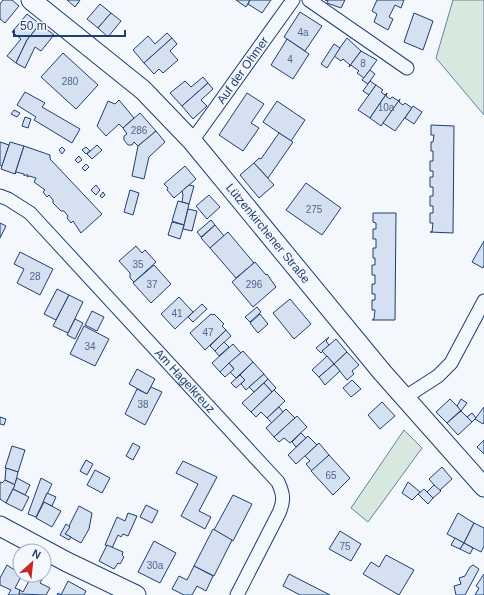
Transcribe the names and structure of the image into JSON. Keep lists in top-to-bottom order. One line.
{"streets":{"main road":["Lützenkirchener Straße"],"street":["Auf der Ohmer","Am Hagelkreuz"]},"crossings":[["Auf der Ohmer","Lützenkirchener Straße"]],"house_numbers":["4a","4","8","280","10a","286","275","35","28","37","296","41","47","34","38","65","75","30a"],"scale_bar":"50 m","north":"top right"}
